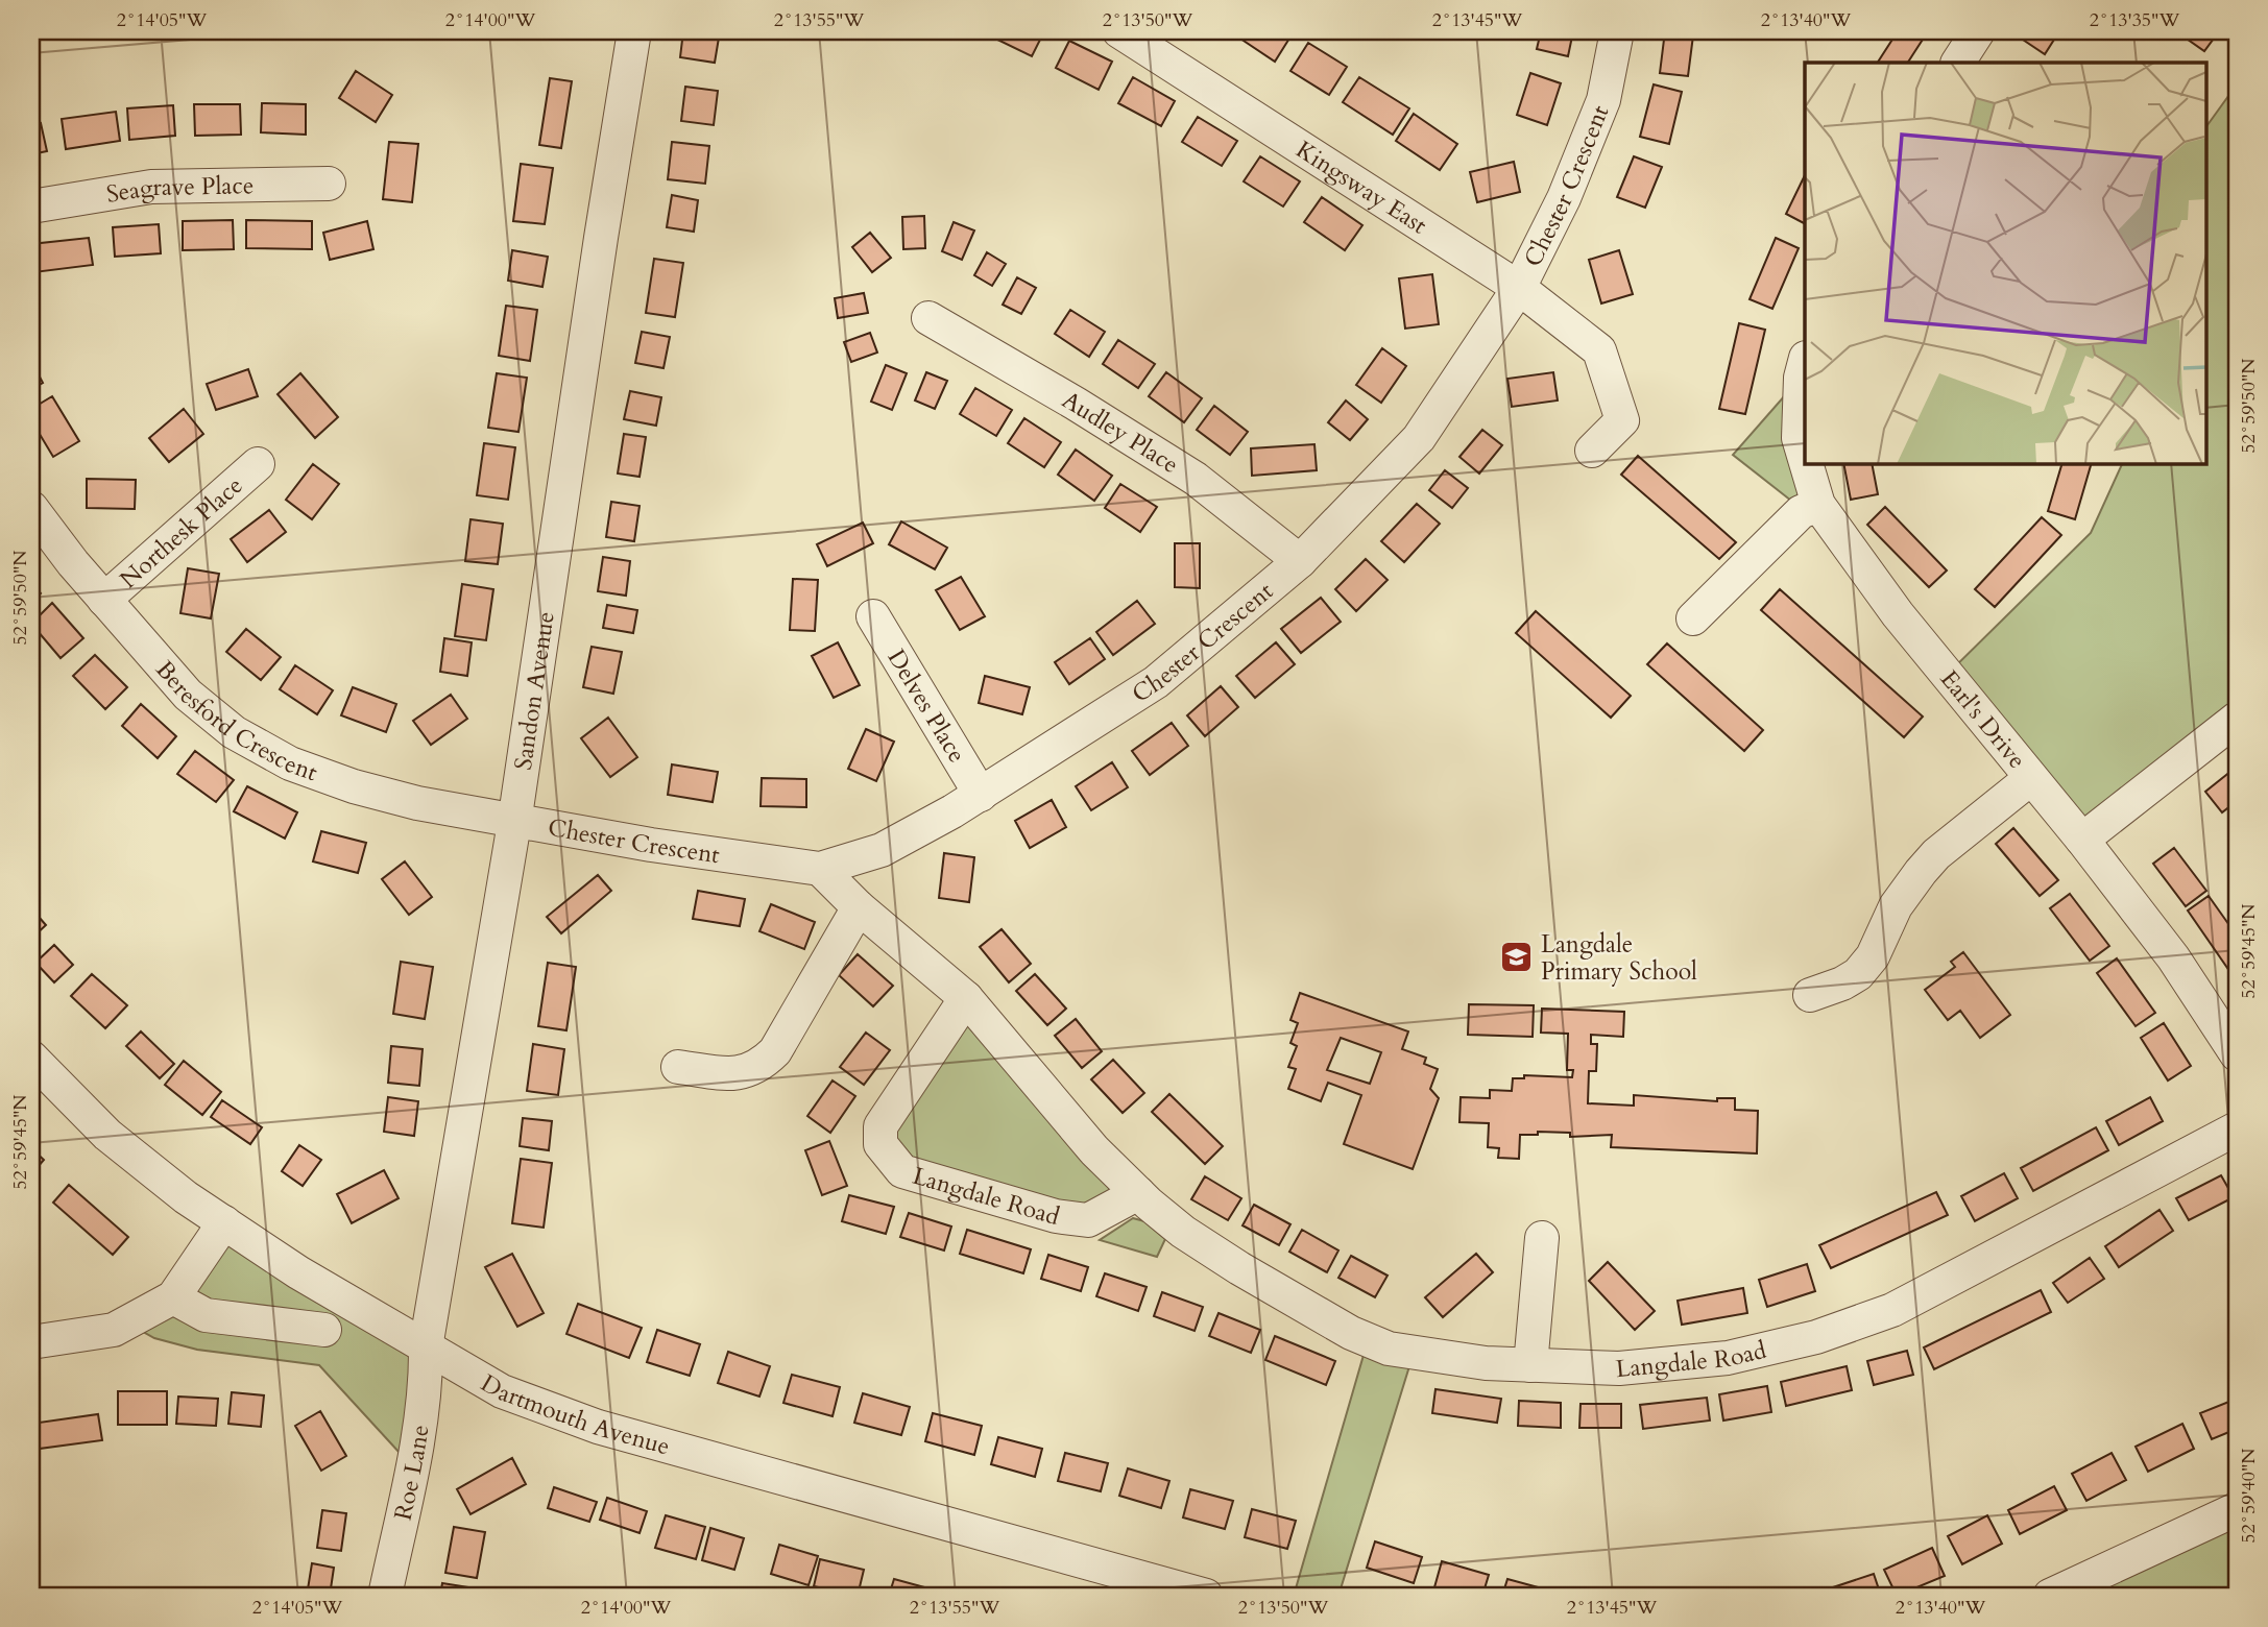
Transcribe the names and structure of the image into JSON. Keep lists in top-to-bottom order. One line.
{"streets":{"street":["Chester Crescent","Kingsway East","Seagrave Place","Audley Place","Northesk Place","Sandon Avenue","Delves Place","Beresford Crescent","Earl's Drive","Langdale Road","Dartmouth Avenue","Roe Lane"]},"crossings":[["Chester Crescent","Kingsway East"],["Chester Crescent","Audley Place"],["Chester Crescent","Sandon Avenue"],["Chester Crescent","Delves Place"],["Chester Crescent","Beresford Crescent"],["Chester Crescent","Langdale Road"],["Northesk Place","Beresford Crescent"],["Sandon Avenue","Beresford Crescent"],["Sandon Avenue","Dartmouth Avenue"],["Sandon Avenue","Roe Lane"],["Dartmouth Avenue","Roe Lane"]],"places":{"school or university":["Langdale Primary School"]},"coordinates":["2°14'05\"W","2°14'00\"W","2°13'55\"W","2°13'50\"W","2°13'45\"W","2°13'40\"W","2°13'35\"W","52°59'50\"N","52°59'45\"N","52°59'40\"N"]}
